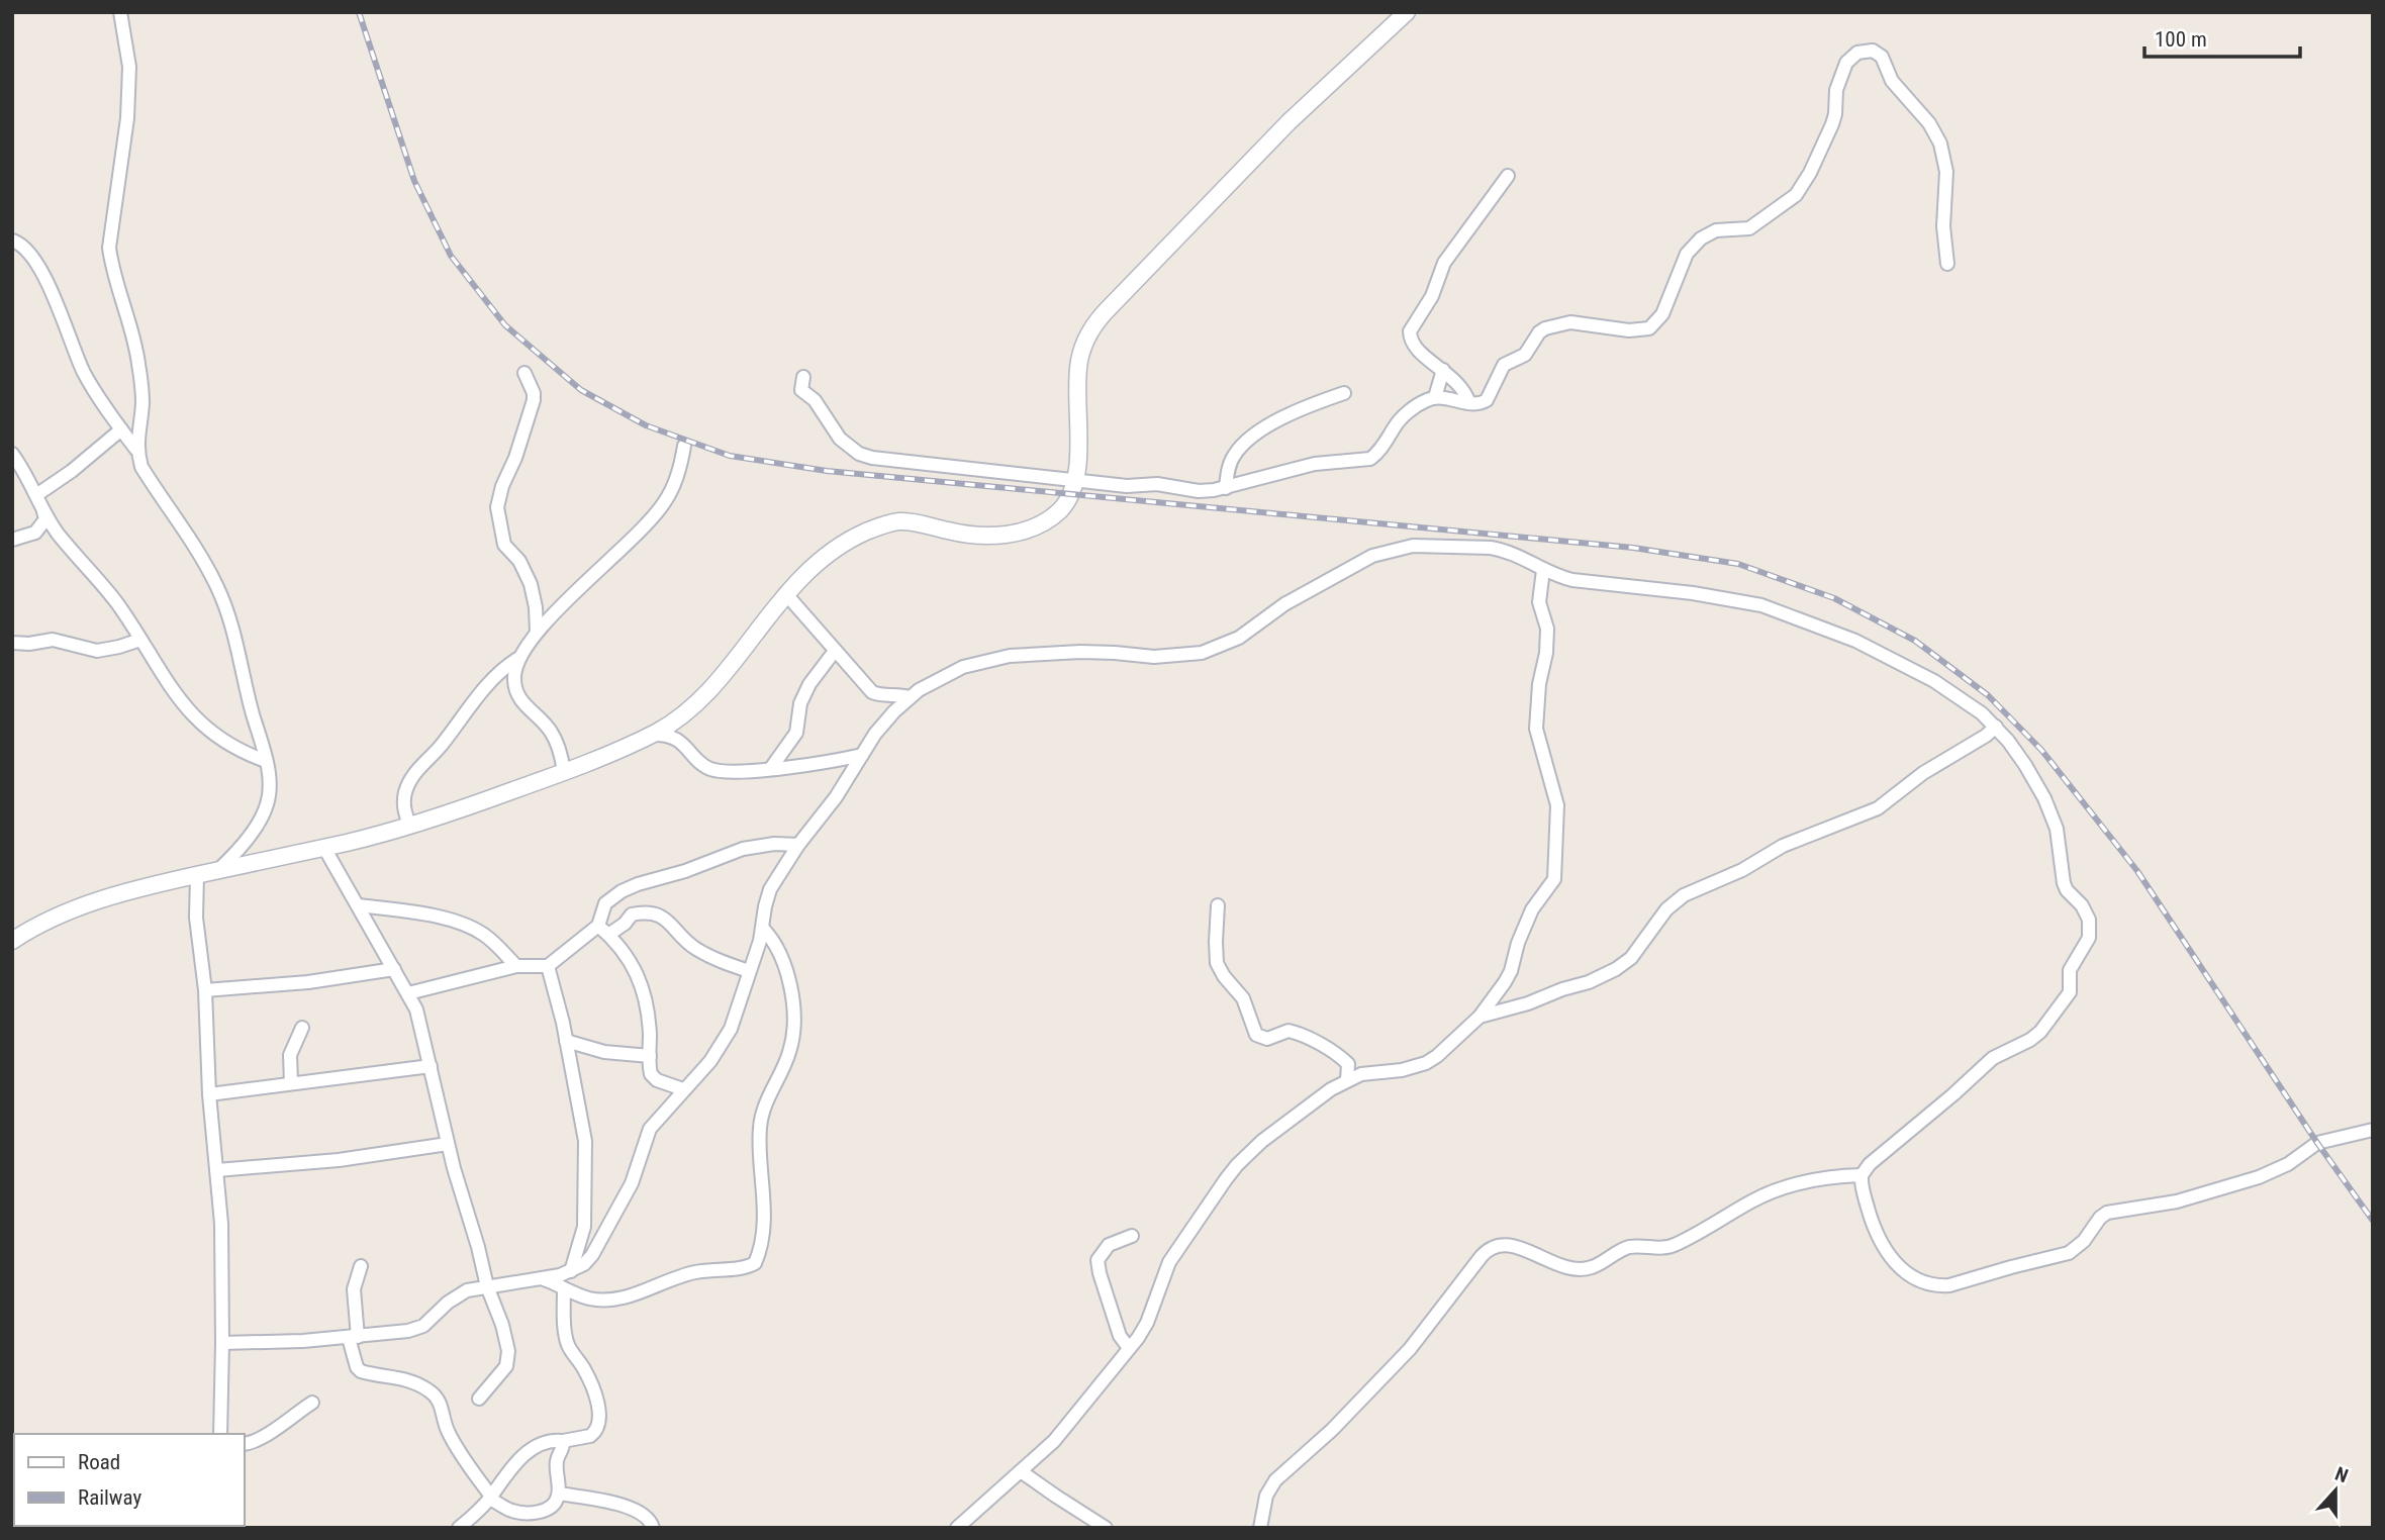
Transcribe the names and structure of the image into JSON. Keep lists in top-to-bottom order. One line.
{"legend":["Road","Railway"],"scale_bar":"100 m","north":"top"}
